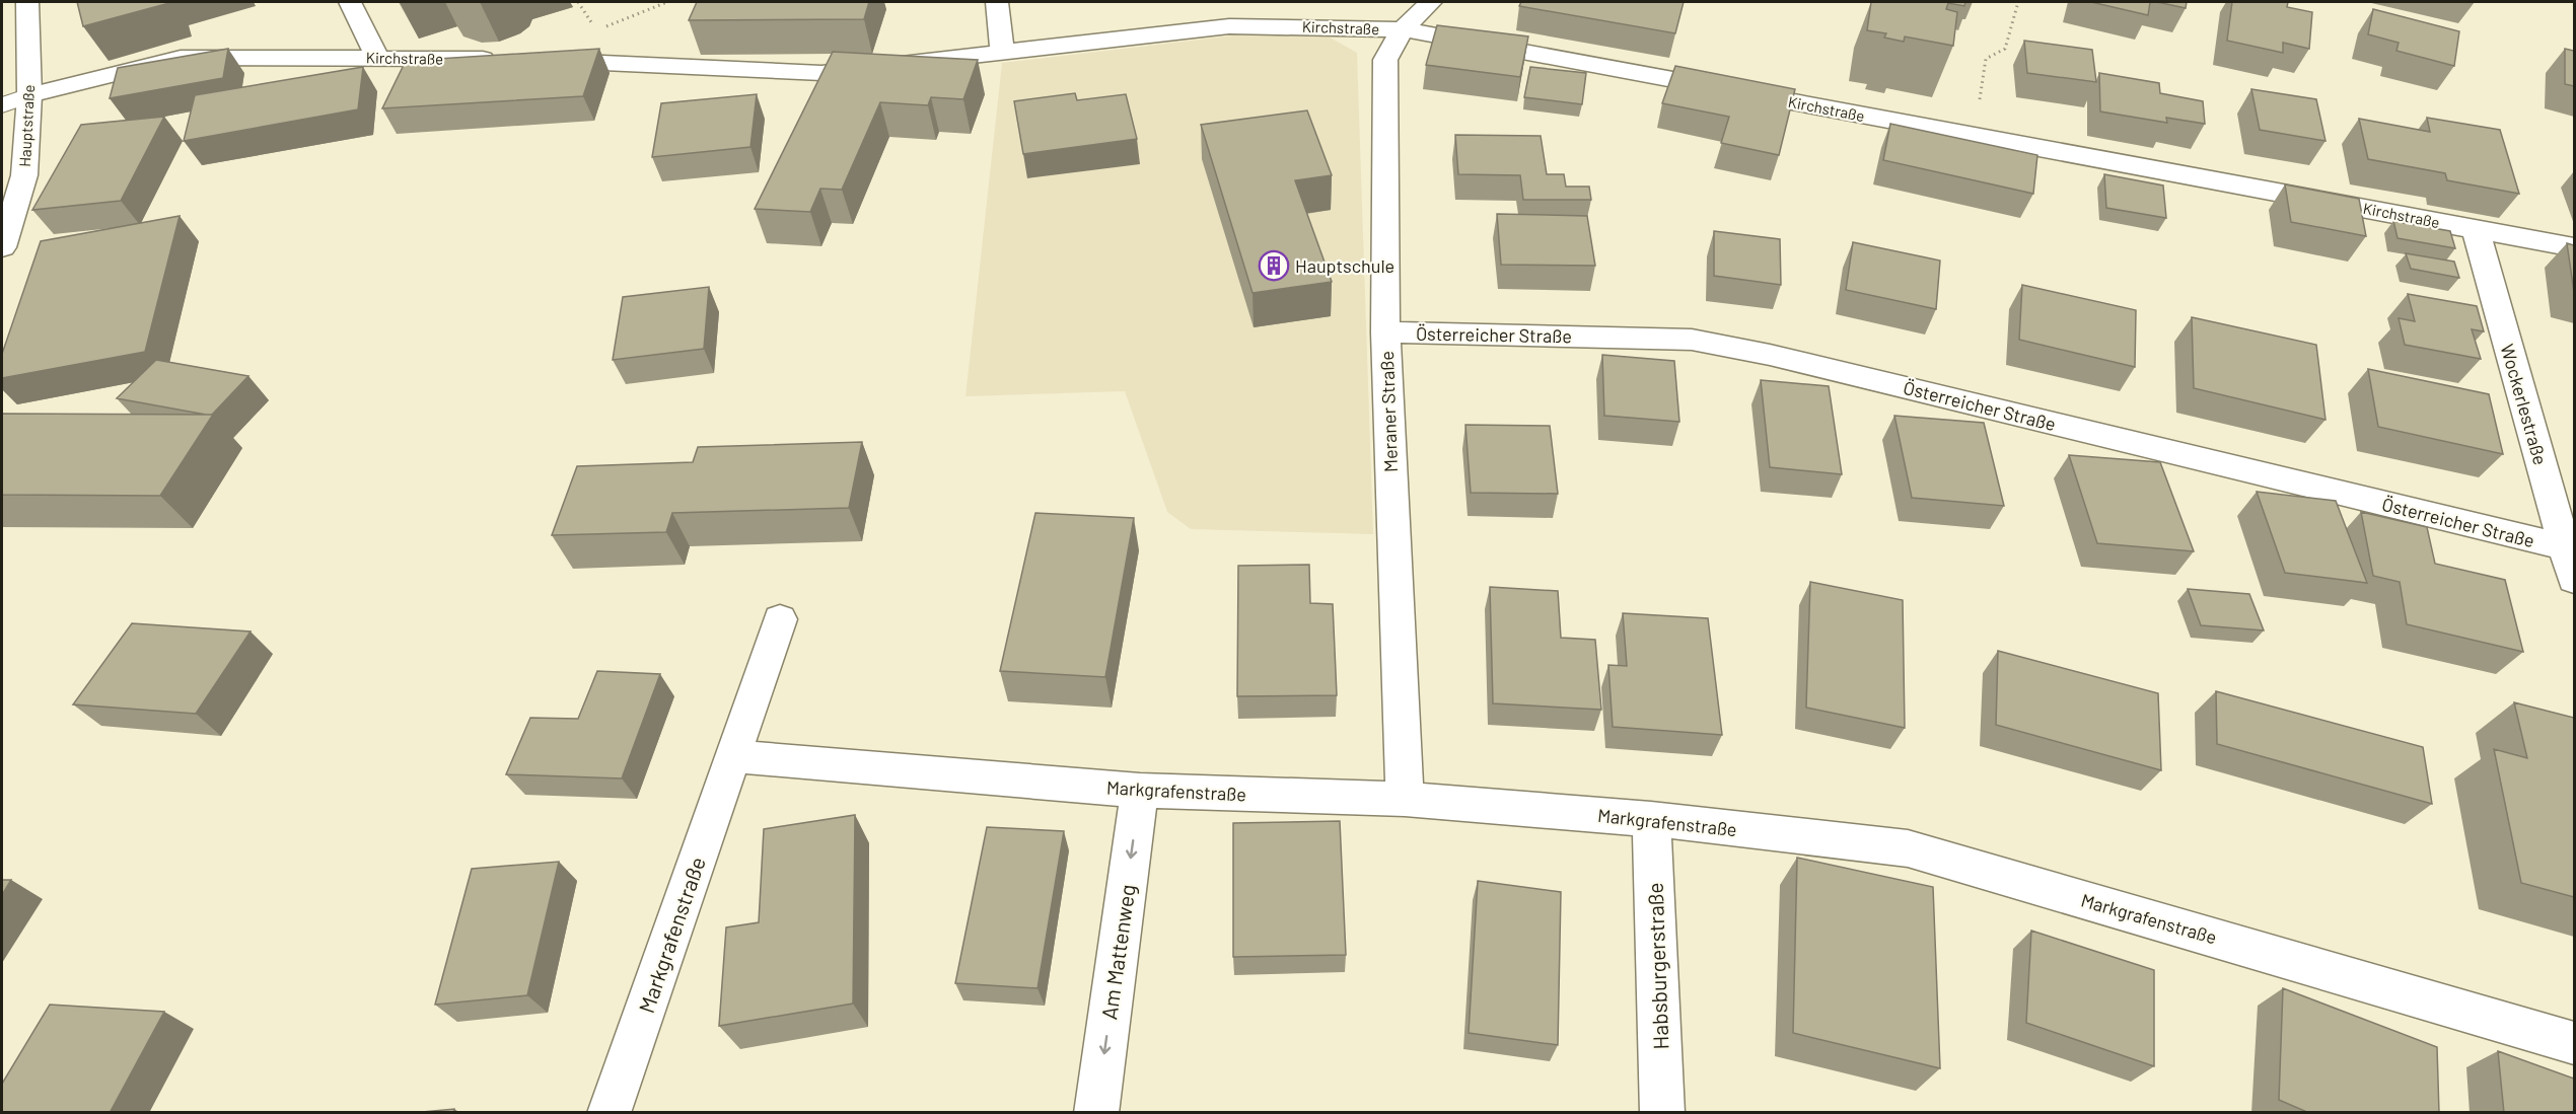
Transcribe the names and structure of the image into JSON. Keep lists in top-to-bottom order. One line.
{"streets":{"street":["Kirchstraße","Hauptstraße","Österreicher Straße","Wockerlestraße","Meraner Straße","Markgrafenstraße","Am Mattenweg","Habsburgerstraße"]},"crossings":[["Kirchstraße","Hauptstraße"],["Kirchstraße","Wockerlestraße"],["Kirchstraße","Meraner Straße"],["Österreicher Straße","Wockerlestraße"],["Österreicher Straße","Meraner Straße"],["Meraner Straße","Markgrafenstraße"],["Markgrafenstraße","Am Mattenweg"],["Markgrafenstraße","Habsburgerstraße"]],"one_way":["Am Mattenweg"],"places":{"building":["Hauptschule"]}}
